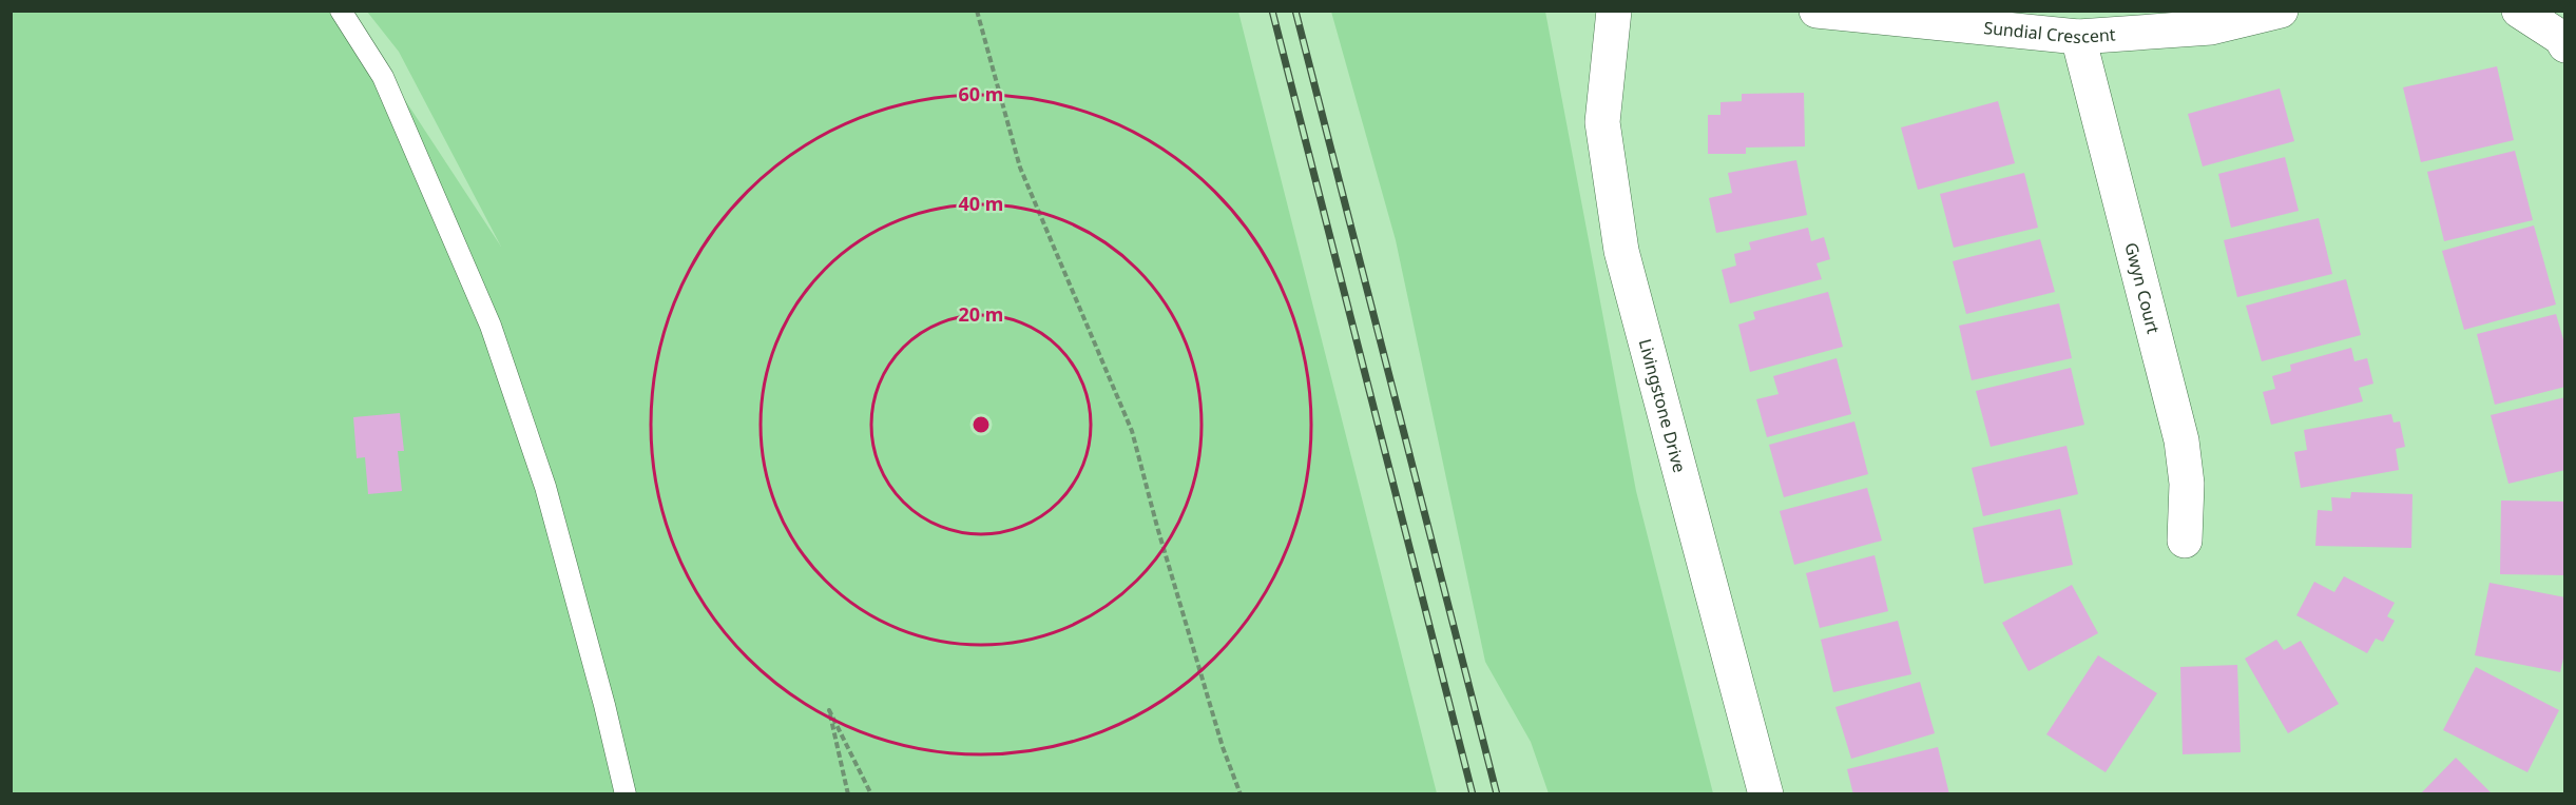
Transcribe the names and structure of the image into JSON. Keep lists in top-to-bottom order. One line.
{"streets":{"street":["Sundial Crescent","Gwyn Court","Livingstone Drive"]},"crossings":[["Sundial Crescent","Gwyn Court"]],"rings":["60 m","40 m","20 m"]}
